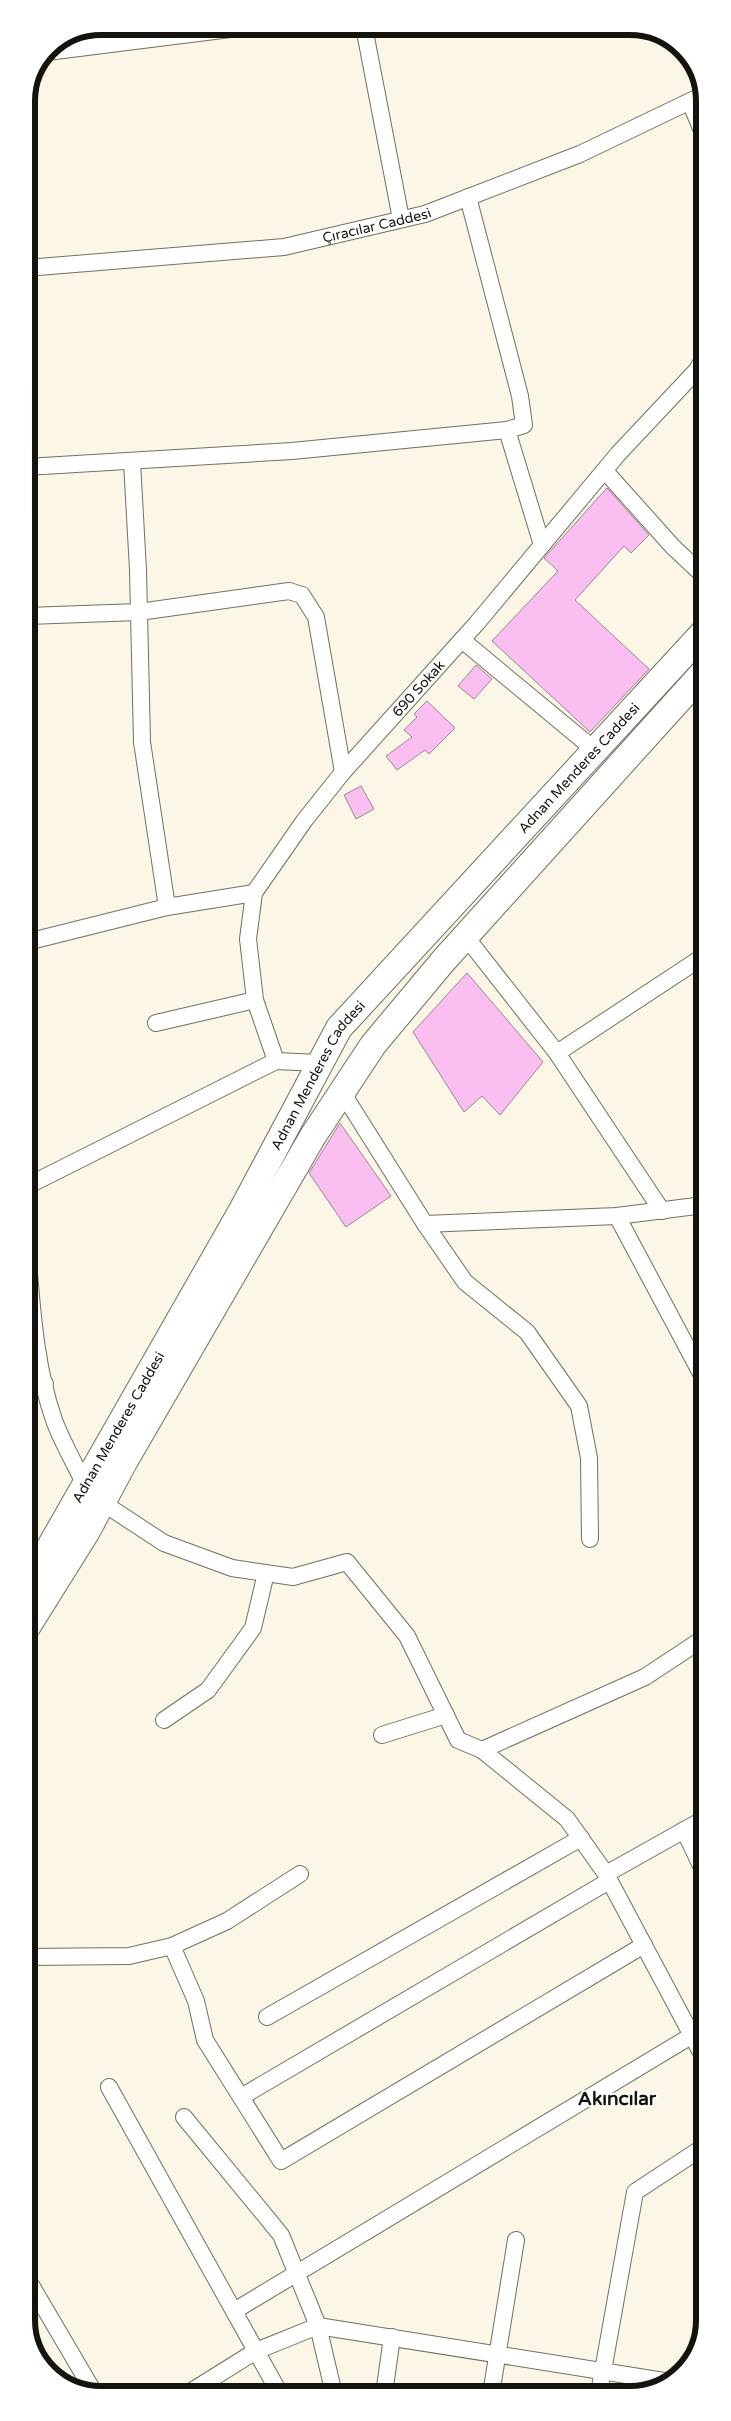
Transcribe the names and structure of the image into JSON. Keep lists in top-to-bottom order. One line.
{"streets":{"main road":["Adnan Menderes Caddesi"],"street":["Çıracılar Caddesi","690 Sokak"]},"districts":["Akıncılar"]}
